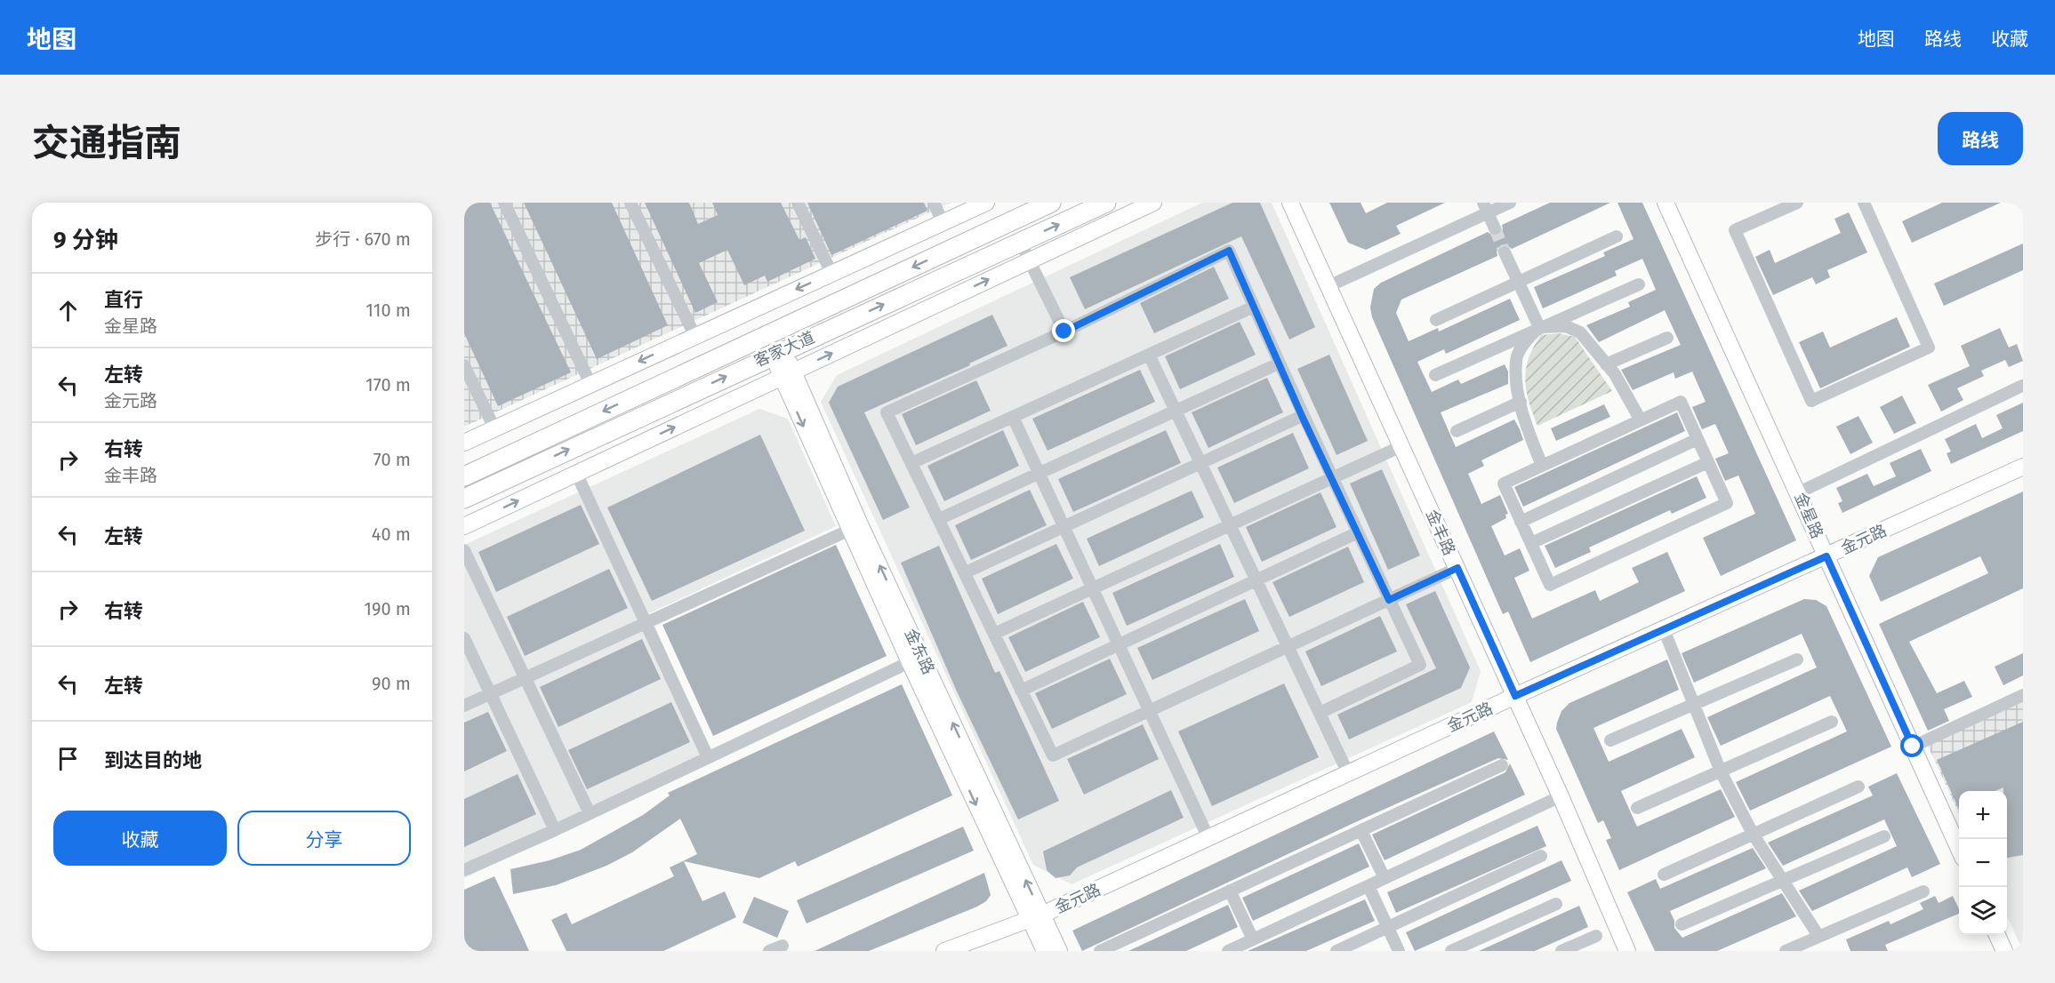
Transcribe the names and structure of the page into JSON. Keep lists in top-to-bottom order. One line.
{"streets":{"main road":["客家大道"],"street":["金星路","金丰路","金元路","金东路"]},"crossings":[["客家大道","金东路"],["金星路","金元路"],["金丰路","金元路"],["金元路","金东路"]],"page":{"header":"地图","nav":["地图","路线","收藏"],"title":"交通指南","buttons":["路线",["收藏","分享"]],"heading":["9 分钟","步行 · 670 m"],"list":[["直行","金星路","110 m"],["左转","金元路","170 m"],["右转","金丰路","70 m"],["左转","40 m"],["右转","190 m"],["左转","90 m"],"到达目的地"],"map_buttons":["+","−"]}}
